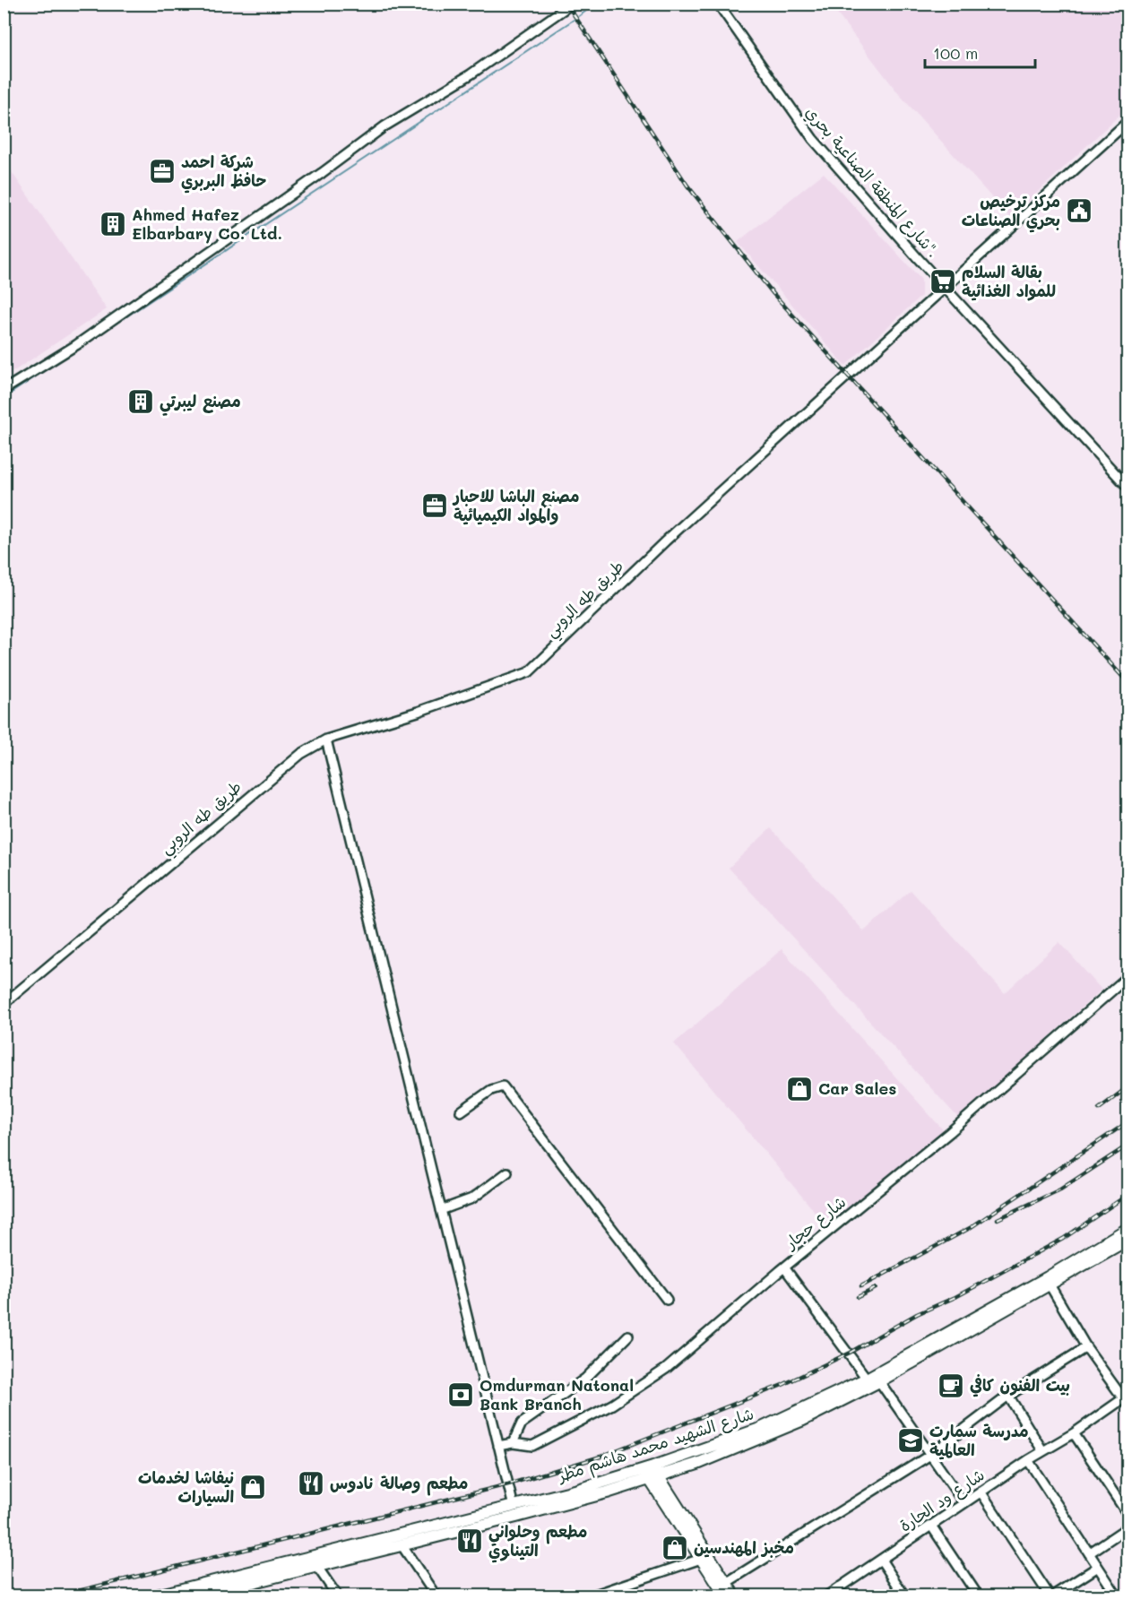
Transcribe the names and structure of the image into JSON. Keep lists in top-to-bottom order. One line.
{"streets":{"main road":["شارع الشهيد محمد هاشم مطر"],"street":["شارع المنطقة الصناعية بحري\".","طريق طه الروبي","شارع حجار","شارع ود الحارة"]},"crossings":[["شارع المنطقة الصناعية بحري\".","طريق طه الروبي"]],"places":{"office":["شركة احمد حافظ البربري","مصنع الباشا للاحبار والمواد الكيميائية"],"public building":["مركز ترخيص بحري الصناعات"],"building":["Ahmed Hafez Elbarbary Co. Ltd.","مصنع ليبرتي"],"supermarket":["بقالة السلام للمواد الغذائية"],"shop":["Car Sales","نيفاشا لخدمات السيارات","مخبز المهندسين"],"cafe":["بيت الفنون كافي"],"bank":["Omdurman Natonal Bank Branch"],"school or university":["مدرسة سمارت العالمية"],"restaurant":["مطعم وصالة نادوس","مطعم وحلواني التيناوي"]},"scale_bar":"100 m"}
